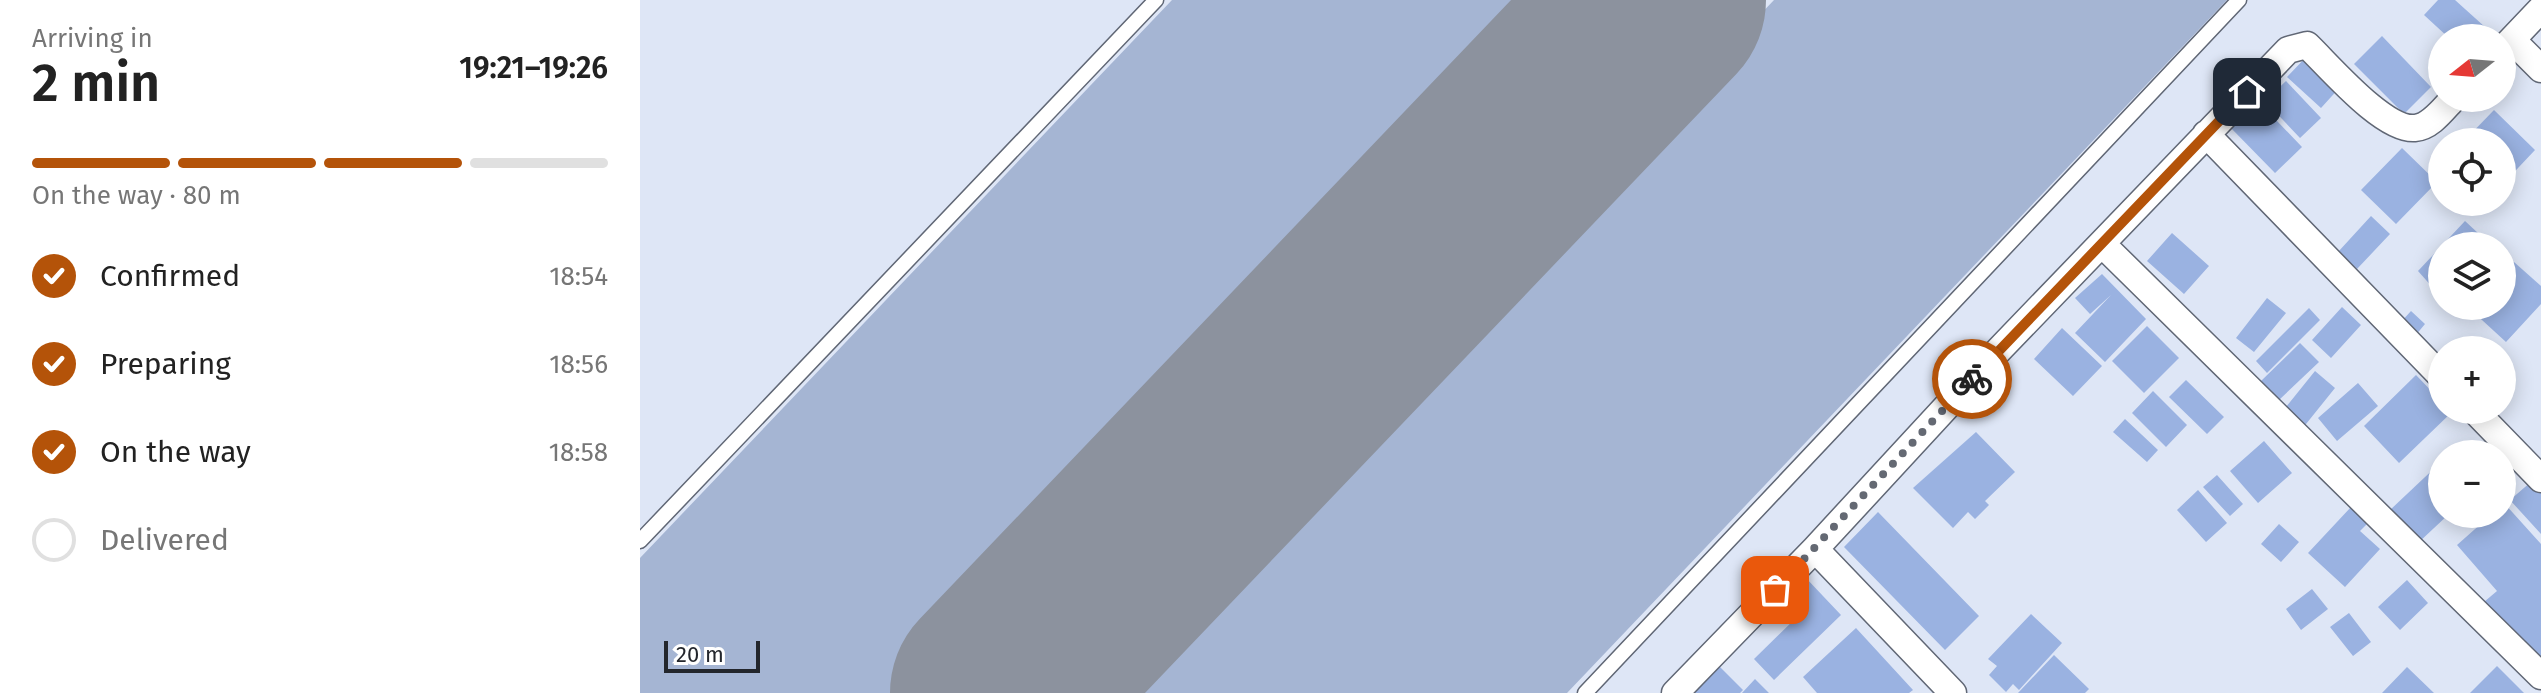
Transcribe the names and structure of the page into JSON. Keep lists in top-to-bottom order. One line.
{"scale_bar":"20 m","north":"left","page":{"heading":["2 min","Arriving in","19:21–19:26"],"map_buttons":["+","−"],"bar":"On the way · 80 m","list":[["Confirmed","18:54"],["Preparing","18:56"],["On the way","18:58"],"Delivered"],"scale":"20 m"}}
